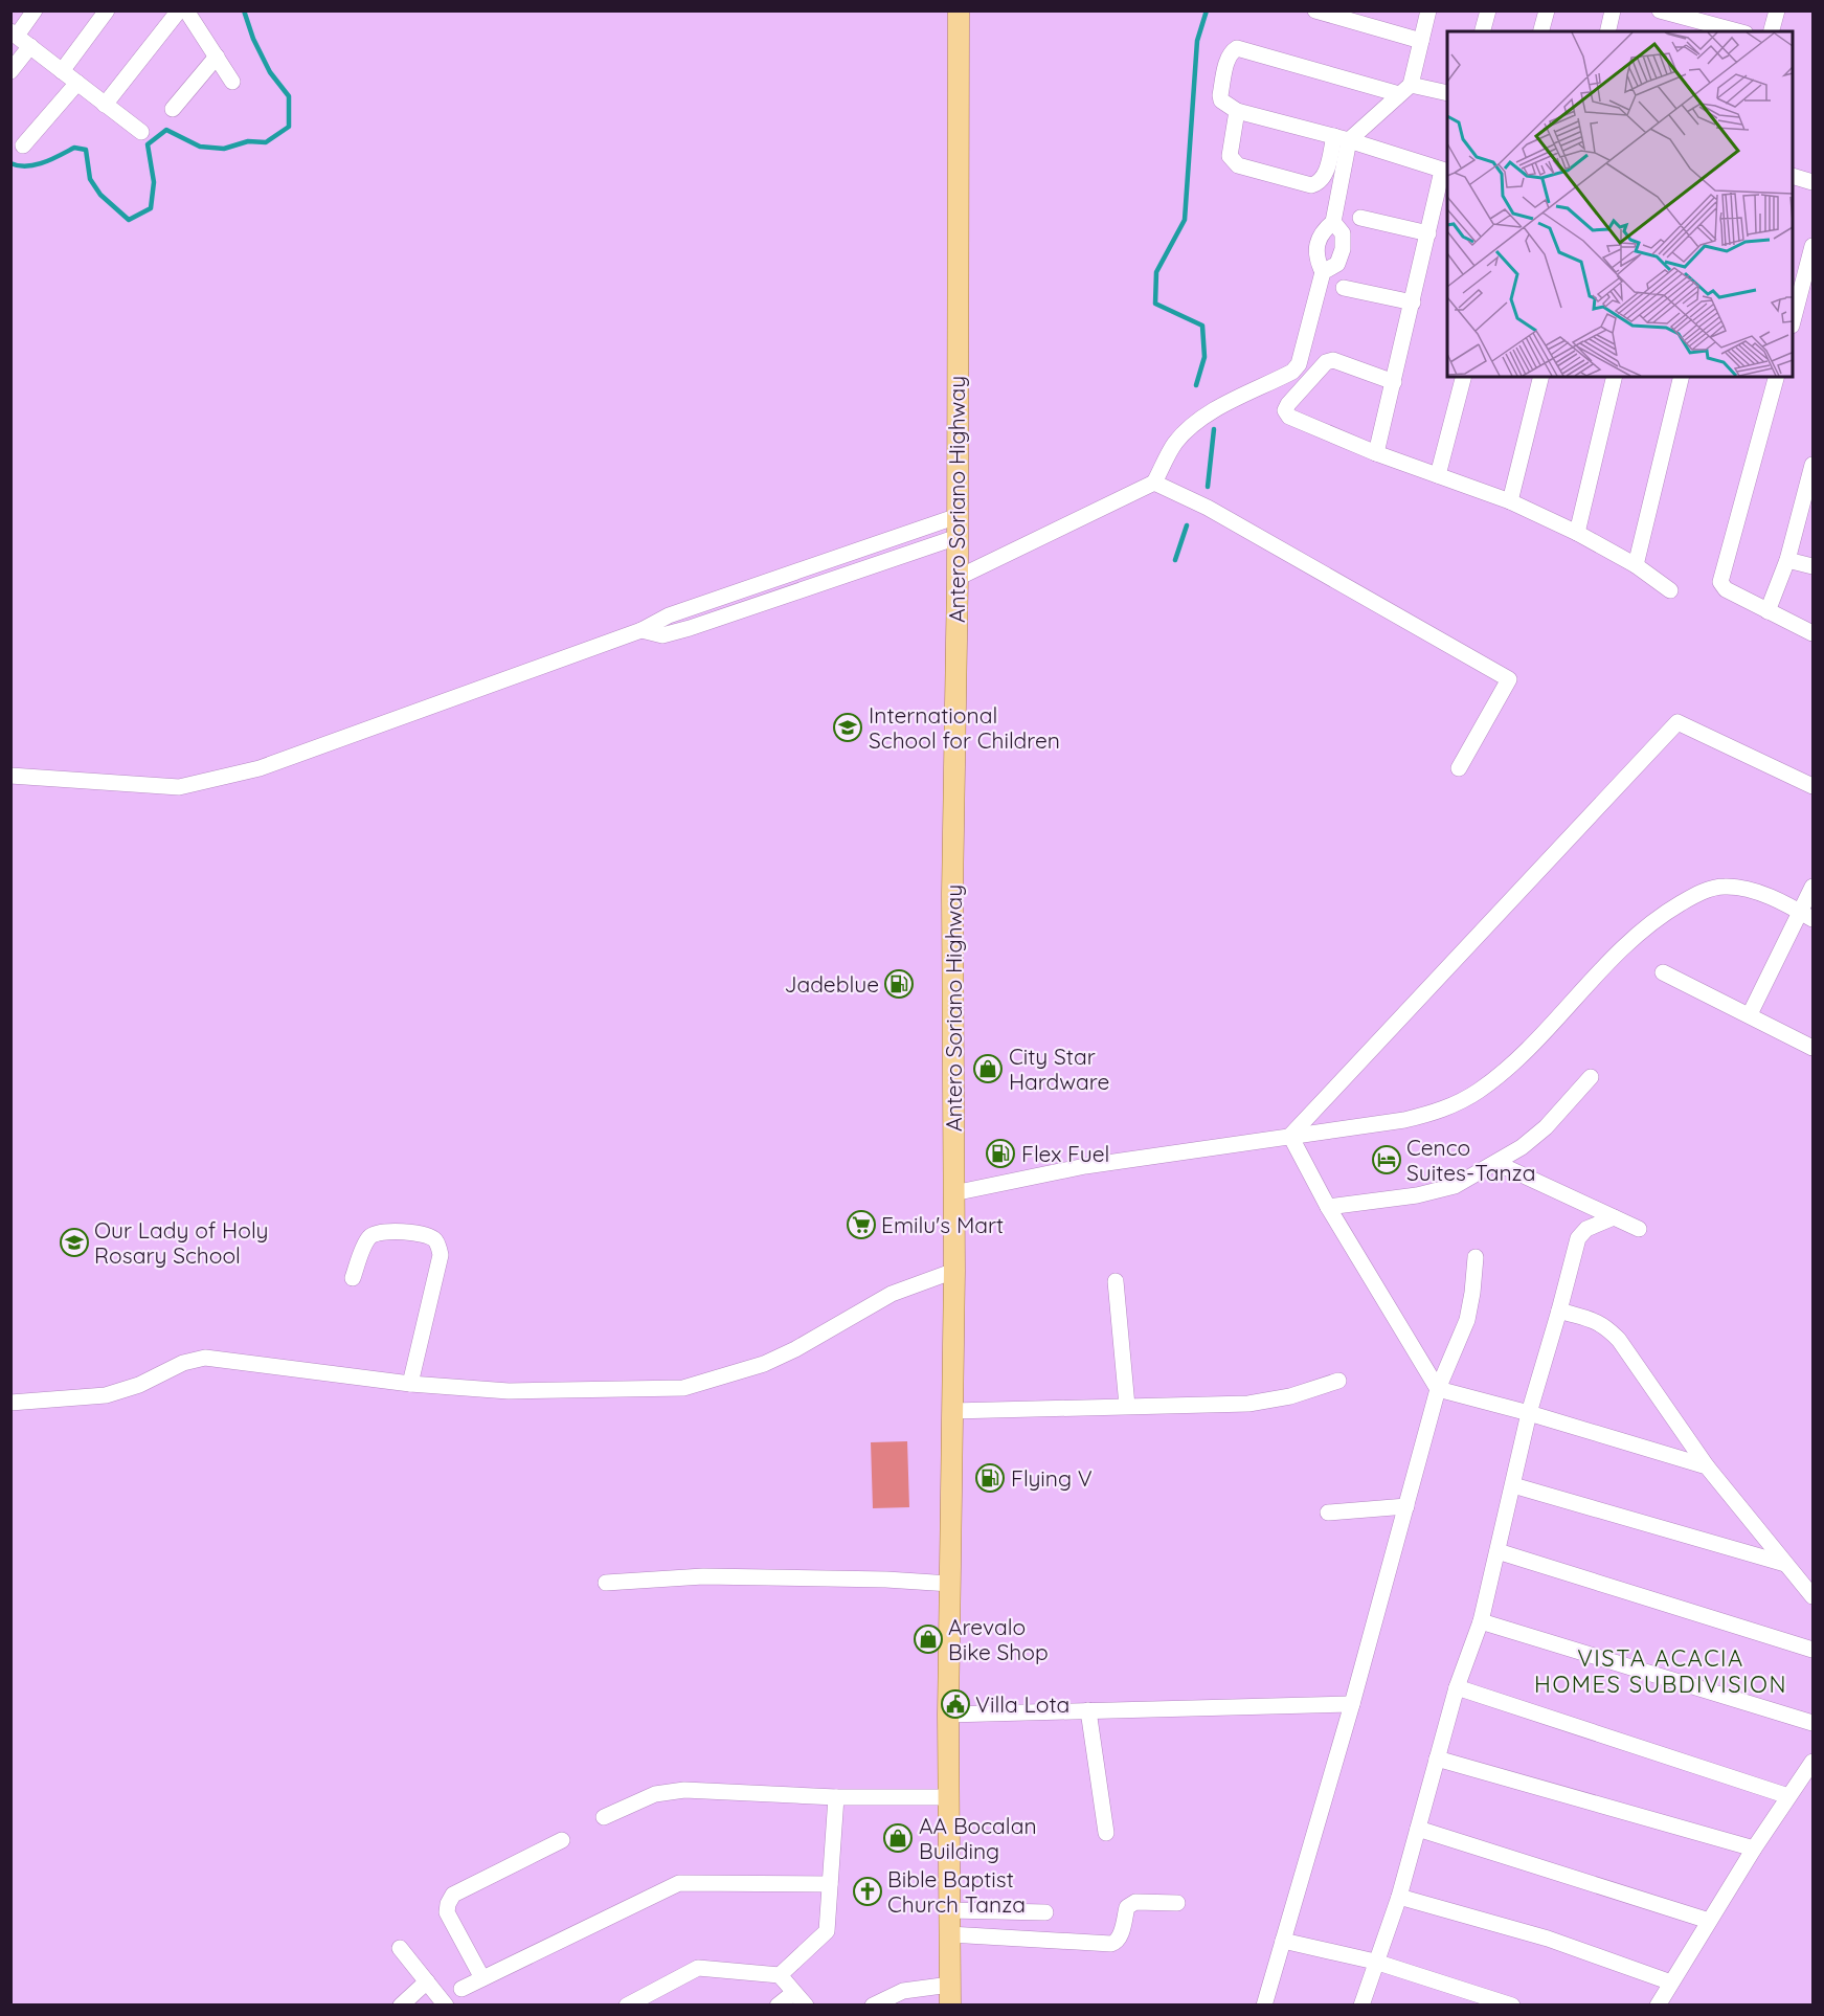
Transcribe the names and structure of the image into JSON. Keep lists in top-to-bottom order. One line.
{"streets":{"main road":["Antero Soriano Highway"]},"districts":["VISTA ACACIA HOMES SUBDIVISION"],"places":{"school or university":["International School for Children","Our Lady of Holy Rosary School"],"fuel station":["Jadeblue","Flex Fuel","Flying V"],"shop":["City Star Hardware","Arevalo Bike Shop","AA Bocalan Building"],"hotel":["Cenco Suites-Tanza"],"supermarket":["Emilu's Mart"],"public building":["Villa Lota"],"church":["Bible Baptist Church Tanza"]}}
